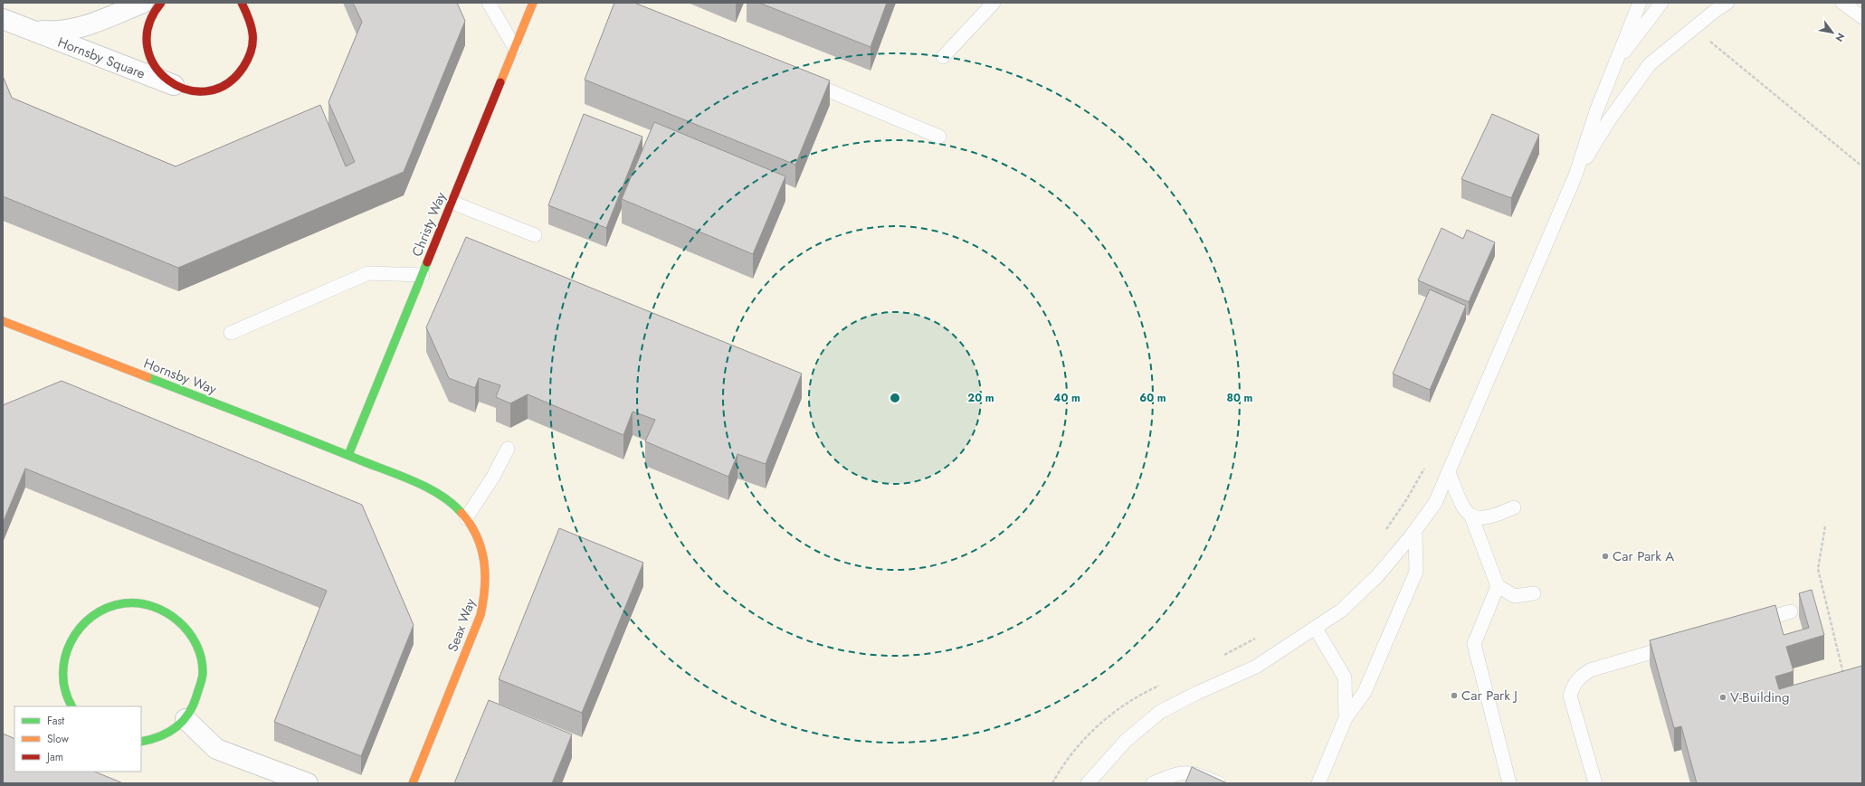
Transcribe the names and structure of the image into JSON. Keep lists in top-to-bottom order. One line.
{"streets":{"street":["Hornsby Square","Christy Way","Hornsby Way","Seax Way"]},"crossings":[["Christy Way","Hornsby Way"],["Christy Way","Seax Way"],["Hornsby Way","Seax Way"]],"places":["Car Park A","Car Park J","V-Building"],"legend":["Fast","Slow","Jam"],"north":"bottom right","rings":["20 m","40 m","60 m","80 m"]}
